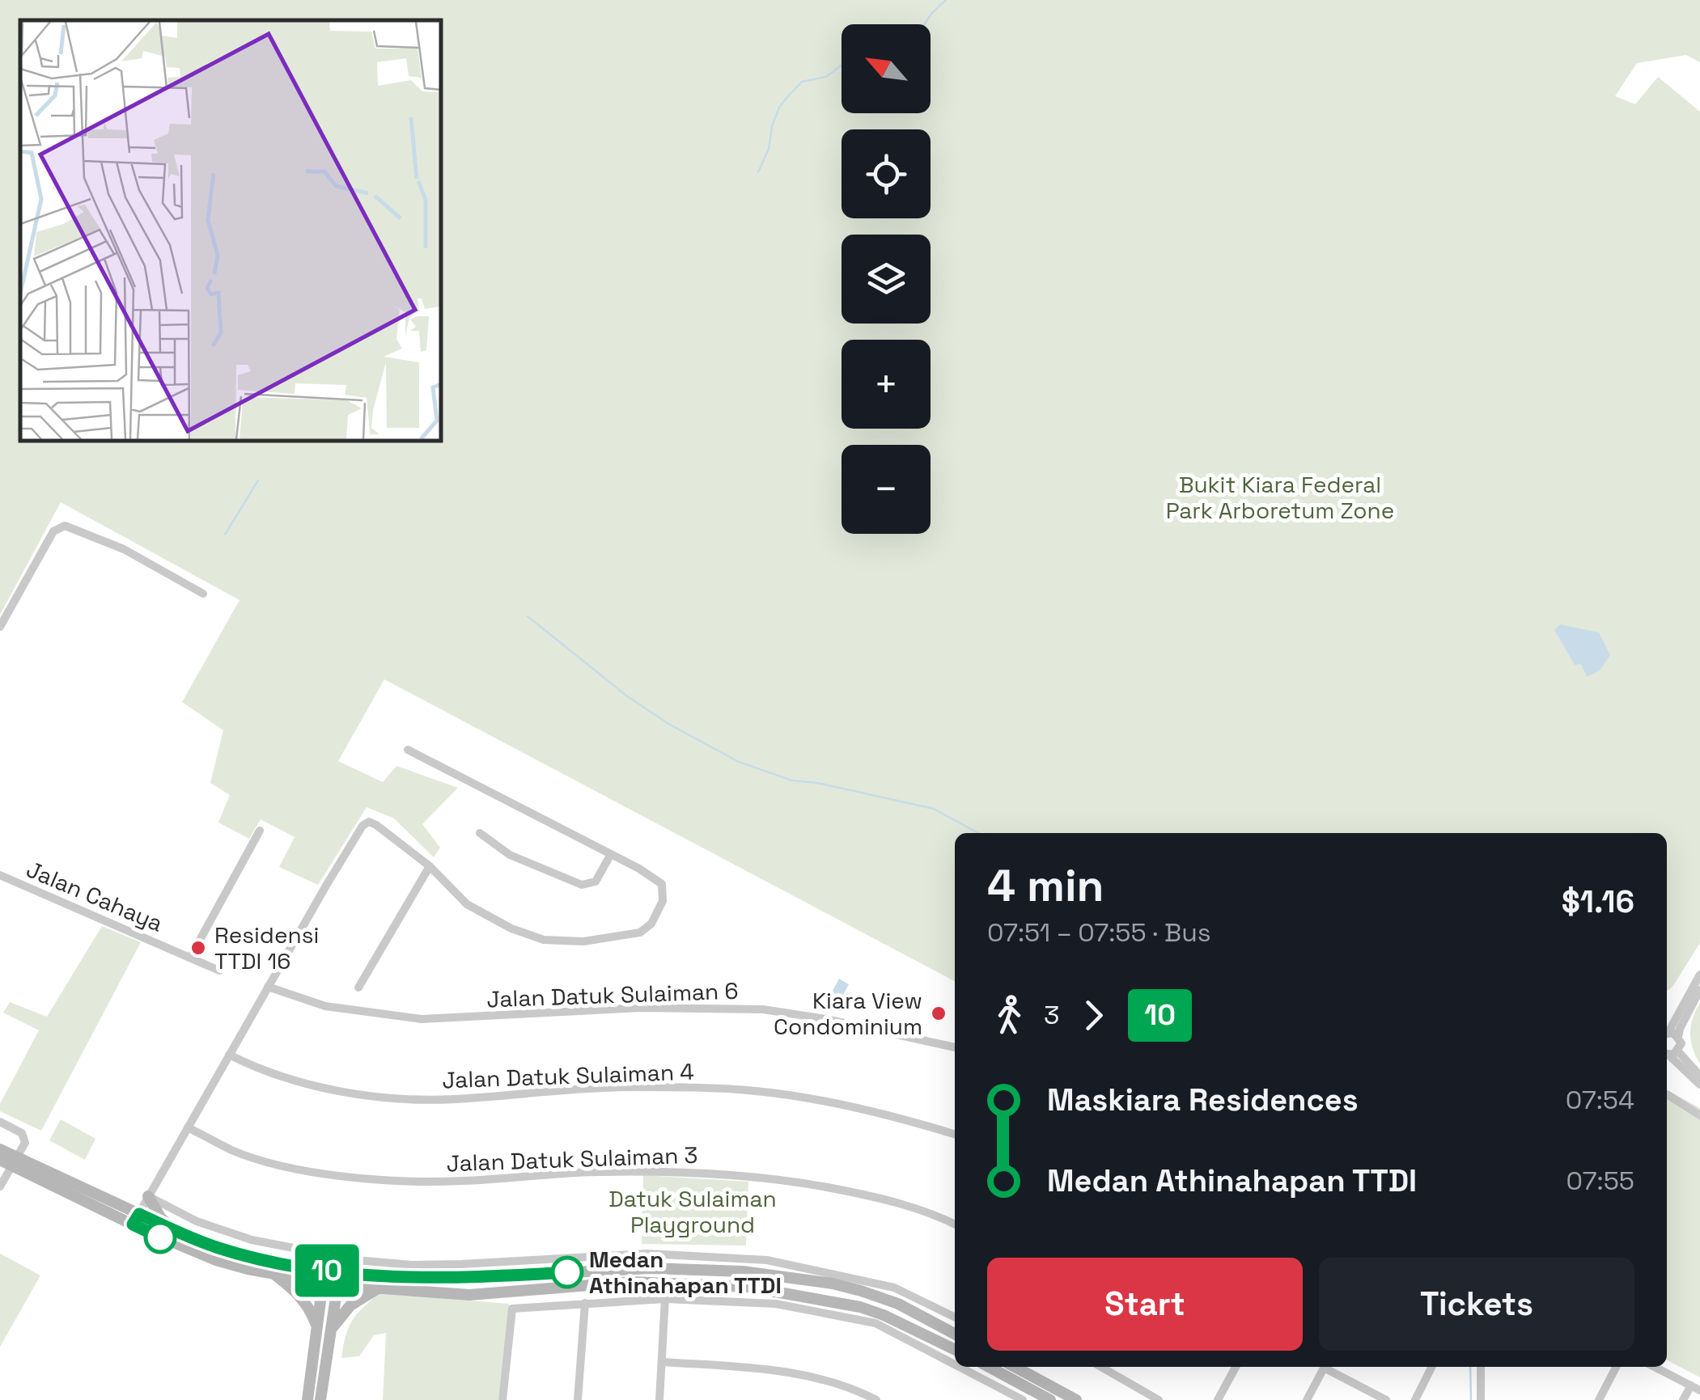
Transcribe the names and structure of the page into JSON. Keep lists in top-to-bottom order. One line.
{"streets":{"street":["Jalan Cahaya","Jalan Datuk Sulaiman 6","Jalan Datuk Sulaiman 4","Jalan Datuk Sulaiman 3"]},"parks":["Bukit Kiara Federal Park Arboretum Zone","Datuk Sulaiman Playground"],"places":["Residensi TTDI 16","Kiara View Condominium","Medan Athinahapan TTDI"],"lines":["bus line 10"],"north":"top left","page":{"on_map":"10","map_buttons":["+","−"],"heading":["4 min","07:51 – 07:55 · Bus","$1.16"],"legs":["3","10"],"list":[{"name":"Maskiara Residences","value":"07:54"},{"name":"Medan Athinahapan TTDI","value":"07:55"}],"buttons":["Start","Tickets"]}}
